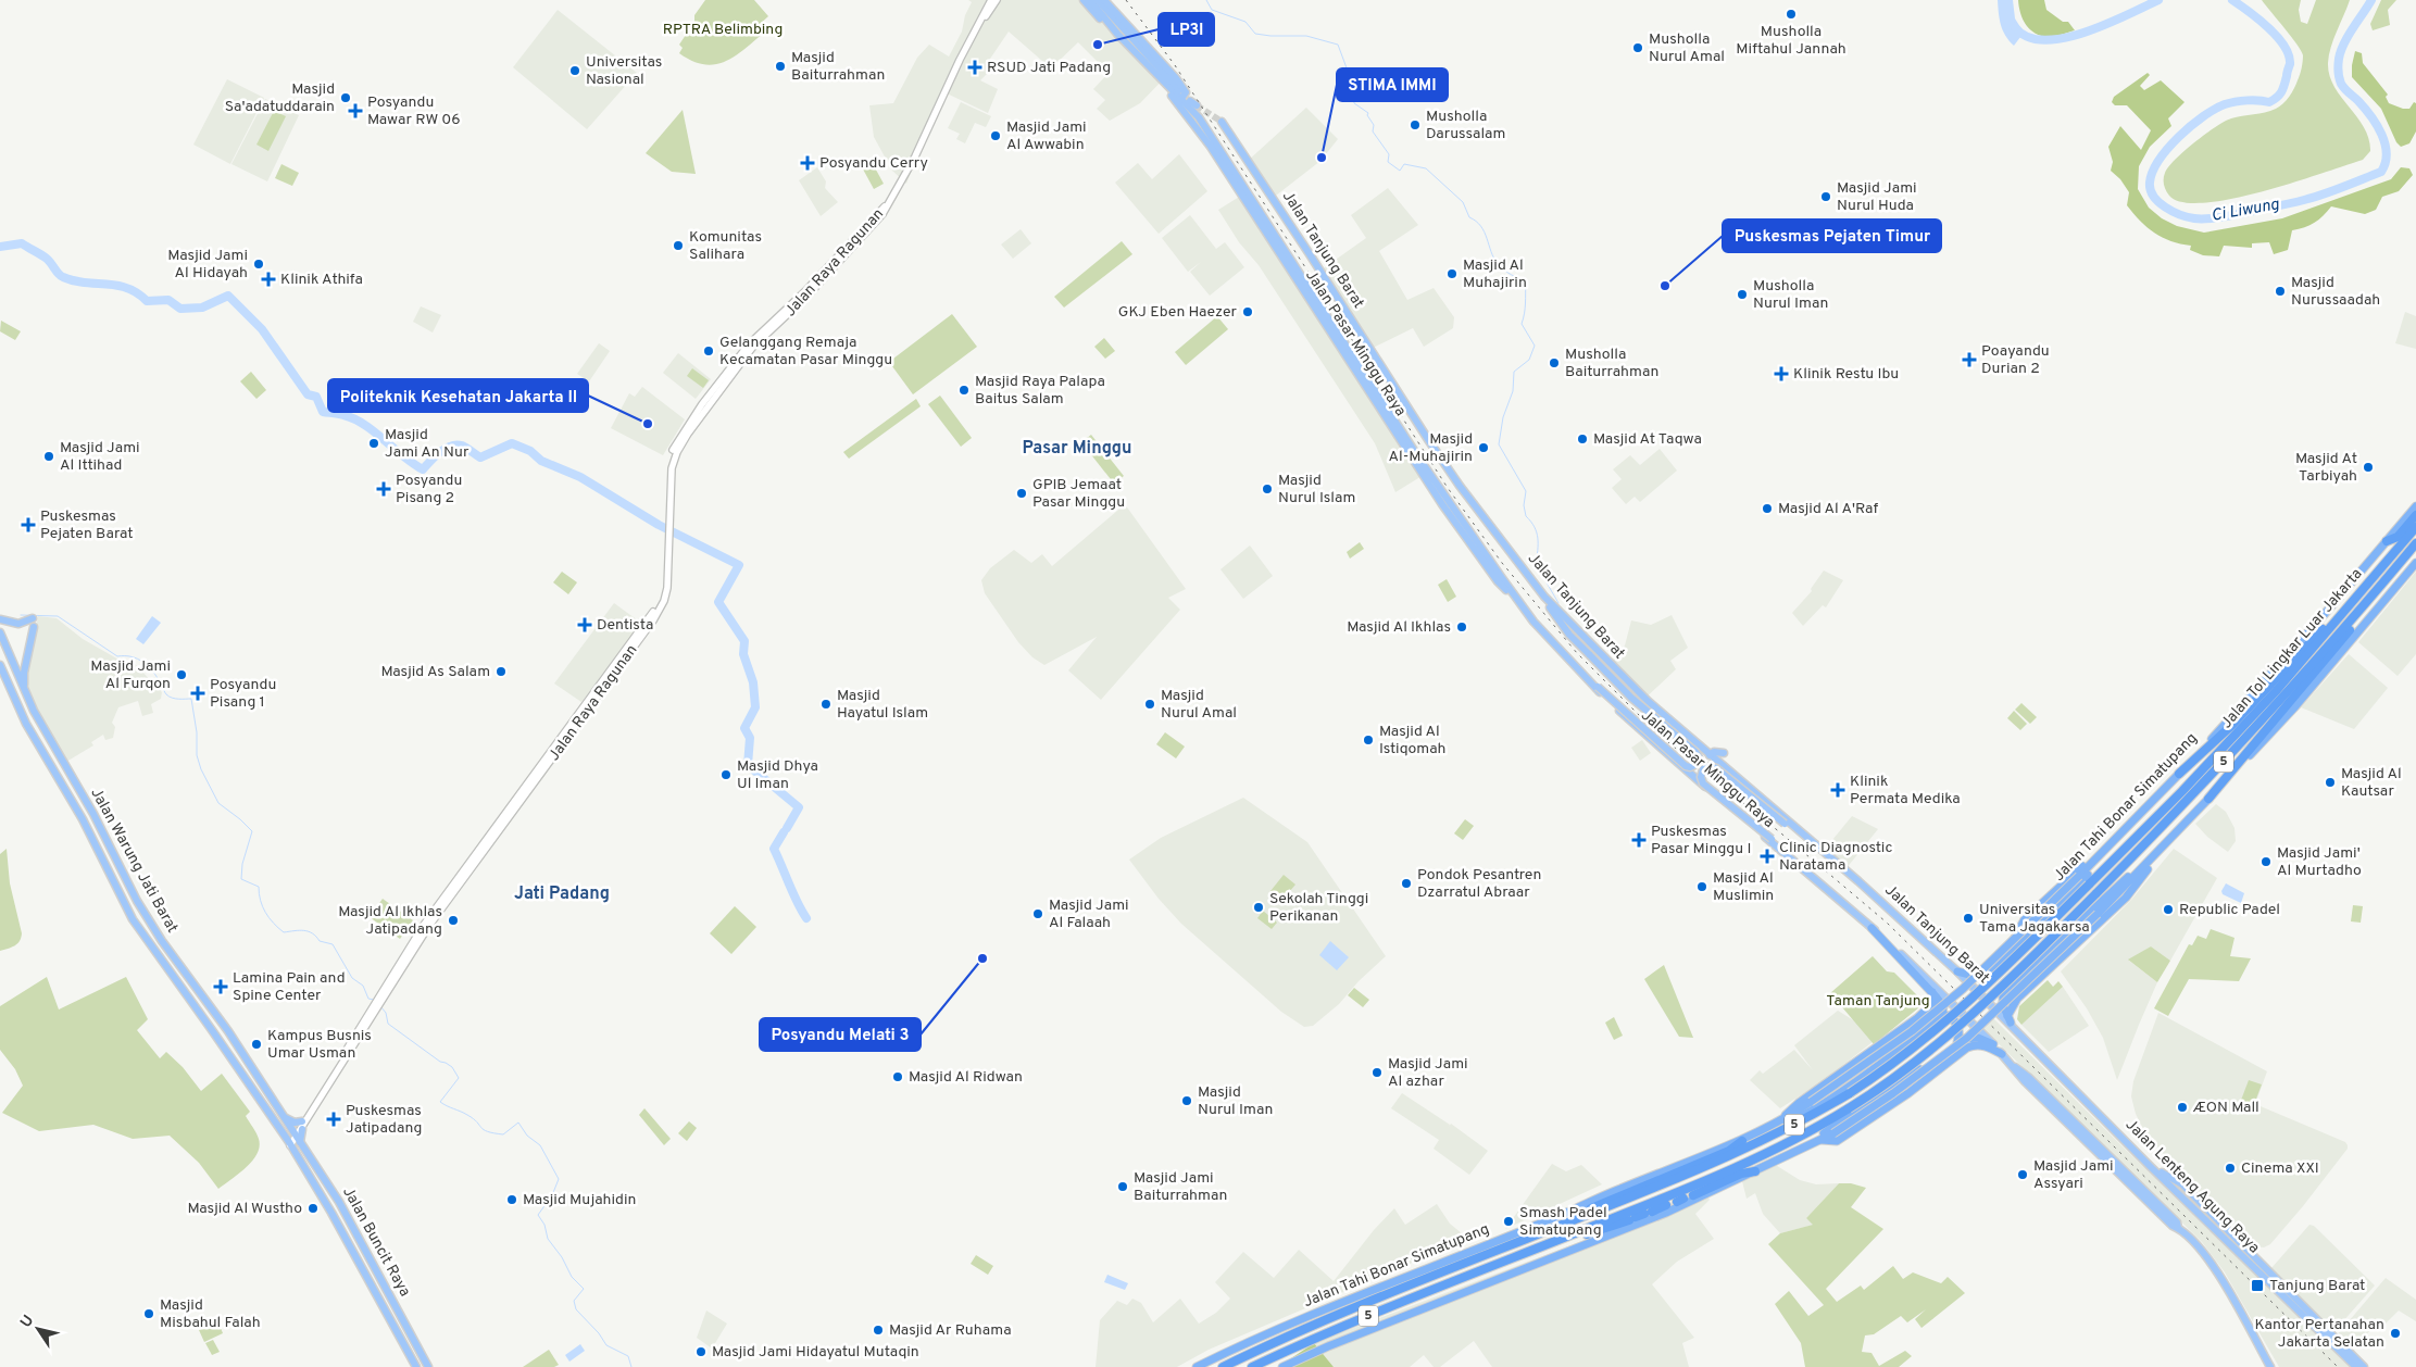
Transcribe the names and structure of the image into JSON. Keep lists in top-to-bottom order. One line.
{"streets":{"highway":["Jalan Tol Lingkar Luar Jakarta","5","Jalan Tahi Bonar Simatupang"],"main road":["Jalan Tanjung Barat","Jalan Raya Ragunan","Jalan Pasar Minggu Raya","Jalan Warung Jati Barat","Jalan Lenteng Agung Raya","Jalan Buncit Raya"]},"crossings":[["Jalan Tanjung Barat","Jalan Lenteng Agung Raya"],["Jalan Warung Jati Barat","Jalan Buncit Raya"]],"districts":["Pasar Minggu","Jati Padang"],"water":["Ci Liwung"],"parks":["RPTRA Belimbing","Taman Tanjung"],"places":{"other":["Musholla Miftahul Jannah","LP3I","Musholla Nurul Amal","Masjid Baiturrahman","Universitas Nasional","Masjid Sa'adatuddarain","Musholla Darussalam","Masjid Jami Al Awwabin","STIMA IMMI","Masjid Jami Nurul Huda","Komunitas Salihara","Masjid Jami Al Hidayah","Masjid Al Muhajirin","Puskesmas Pejaten Timur","Masjid Nurussaadah","Musholla Nurul Iman","GKJ Eben Haezer","Gelanggang Remaja Kecamatan Pasar Minggu","Musholla Baiturrahman","Masjid Raya Palapa Baitus Salam","Politeknik Kesehatan Jakarta II","Masjid At Taqwa","Masjid Jami An Nur","Masjid Al-Muhajirin","Masjid Jami Al Ittihad","Masjid At Tarbiyah","Masjid Nurul Islam","GPIB Jemaat Pasar Minggu","Masjid Al A'Raf","Masjid Al Ikhlas","Masjid As Salam","Masjid Jami Al Furqon","Masjid Hayatul Islam","Masjid Nurul Amal","Masjid Al Istiqomah","Masjid Dhya Ul Iman","Masjid Al Kautsar","Masjid Jami' Al Murtadho","Pondok Pesantren Dzarratul Abraar","Masjid Al Muslimin","Sekolah Tinggi Perikanan","Republic Padel","Masjid Jami Al Falaah","Universitas Tama Jagakarsa","Masjid Al Ikhlas Jatipadang","Posyandu Melati 3","Kampus Busnis Umar Usman","Masjid Jami Al azhar","Masjid Al Ridwan","Masjid Nurul Iman","ÆON Mall","Cinema XXI","Masjid Jami Assyari","Masjid Jami Baiturrahman","Masjid Mujahidin","Masjid Al Wustho","Smash Padel Simatupang","Masjid Misbahul Falah","Masjid Ar Ruhama","Kantor Pertanahan Jakarta Selatan","Masjid Jami Hidayatul Mutaqin"],"health":["RSUD Jati Padang","Posyandu Mawar RW 06","Posyandu Cerry","Klinik Athifa","Poayandu Durian 2","Klinik Restu Ibu","Posyandu Pisang 2","Puskesmas Pejaten Barat","Dentista","Posyandu Pisang 1","Klinik Permata Medika","Puskesmas Pasar Minggu I","Clinic Diagnostic Naratama","Lamina Pain and Spine Center","Puskesmas Jatipadang"],"transit":["Tanjung Barat"]},"north":"top left"}
